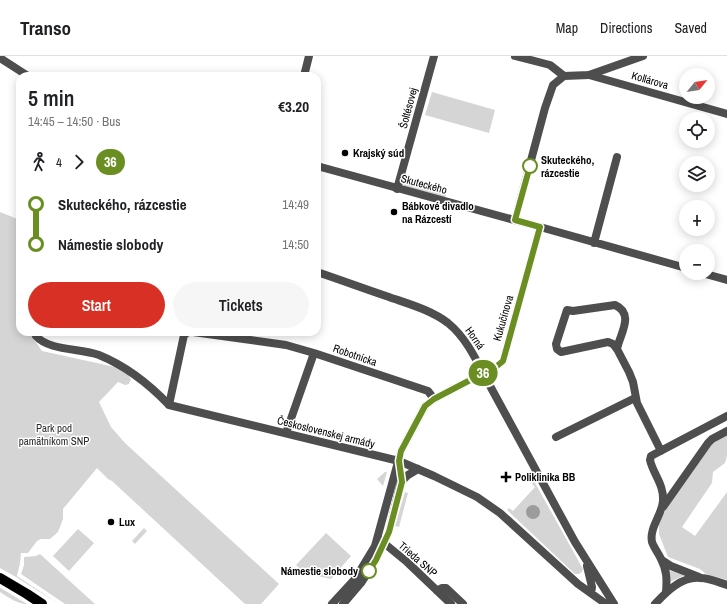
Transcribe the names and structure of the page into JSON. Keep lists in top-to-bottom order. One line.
{"streets":{"street":["Kollárova","Šoltésovej","Skuteckého","Kukučínova","Horná","Robotnícka","Československej armády","Trieda SNP"]},"crossings":[["Šoltésovej","Skuteckého"],["Skuteckého","Kukučínova"],["Kukučínova","Horná"],["Kukučínova","Robotnícka"],["Kukučínova","Československej armády"],["Horná","Československej armády"]],"parks":["Park pod pamätníkom SNP"],"places":{"other":["Krajský súd","Skuteckého, rázcestie","Bábkové divadlo na Rázcestí","Lux","Námestie slobody"],"health":["Poliklinika BB"]},"lines":["bus line 36"],"north":"top right","page":{"header":"Transo","nav":["Map","Directions","Saved"],"on_map":"36","map_buttons":["+","−"],"heading":["5 min","14:45 – 14:50 · Bus","€3.20"],"legs":["4","36"],"list":[{"name":"Skuteckého, rázcestie","value":"14:49"},{"name":"Námestie slobody","value":"14:50"}],"buttons":["Start","Tickets"]}}
